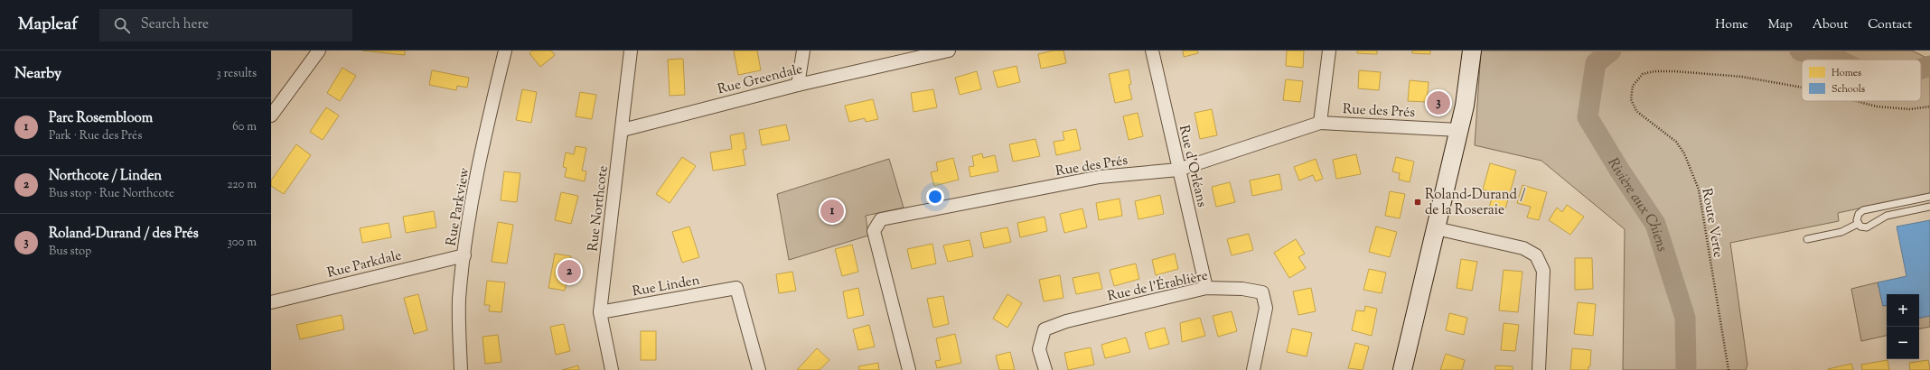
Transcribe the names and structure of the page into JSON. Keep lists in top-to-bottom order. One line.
{"streets":{"street":["Rue Greendale","Rue des Prés","Rue d'Orléans","Rue Parkview","Rue Northcote","Rue Parkdale","Rue Linden","Rue de l'Érablière"],"path":["Route Verte"]},"crossings":[["Rue Greendale","Rue Northcote"],["Rue des Prés","Rue d'Orléans"],["Rue d'Orléans","Rue de l'Érablière"],["Rue Parkview","Rue Parkdale"],["Rue Northcote","Rue Linden"]],"water":["Rivière aux Chiens"],"places":{"transit":["Roland-Durand / de la Roseraie"]},"legend":["Homes","Schools"],"page":{"header":"Mapleaf","search":"Search here","nav":["Home","Map","About","Contact"],"heading":["Nearby","3 results"],"pins":["3","1","2"],"list":[{"mark":"1","name":"Parc Rosembloom","note":"Park · Rue des Prés","value":"60 m"},{"mark":"2","name":"Northcote / Linden","note":"Bus stop · Rue Northcote","value":"220 m"},{"mark":"3","name":"Roland-Durand / des Prés","note":"Bus stop","value":"300 m"}],"map_buttons":["+","−"]}}
